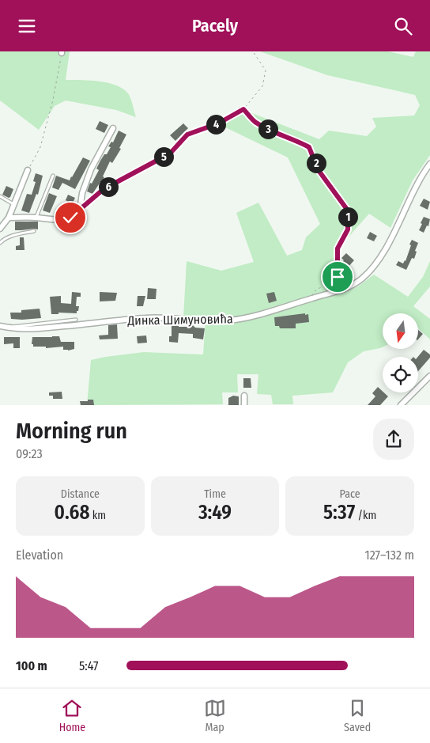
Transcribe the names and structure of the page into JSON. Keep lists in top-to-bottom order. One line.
{"streets":{"street":["Динка Шимуновића"]},"north":"bottom","page":{"header":"Pacely","pins":["4","3","5","2","6","1"],"heading":["Morning run","09:23"],"stats":[["Distance","0.68 km"],["Time","3:49"],["Pace","5:37 /km"]],"chart":["Elevation","127–132 m"],"list":[{"name":"100 m","note":"5:47"}],"tabs":["Home","Map","Saved"]}}
